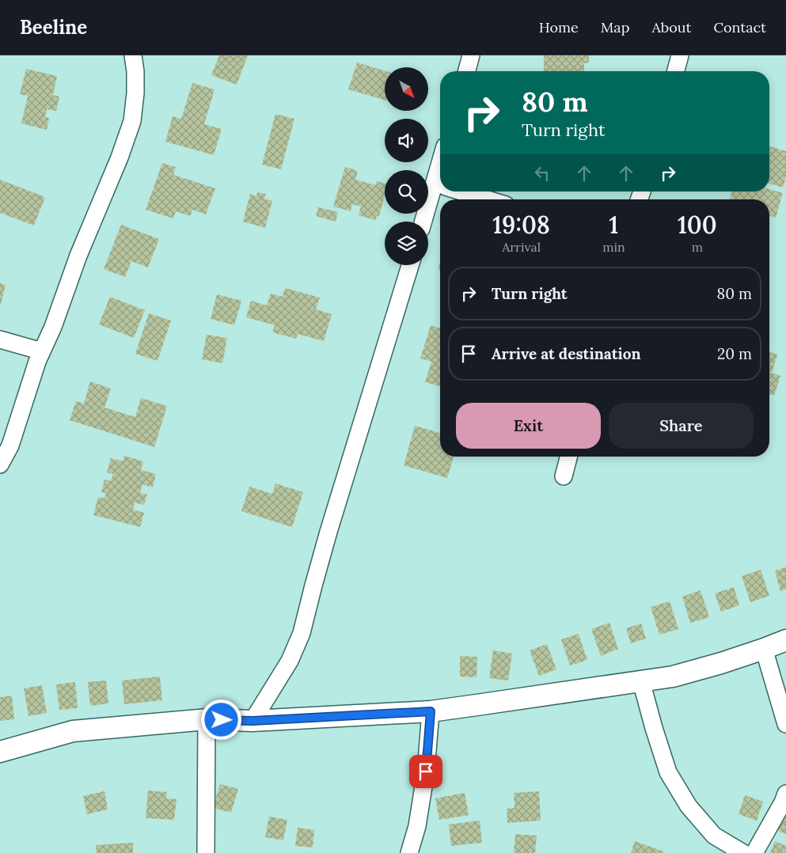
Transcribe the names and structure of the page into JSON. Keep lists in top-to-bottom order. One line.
{"north":"bottom right","page":{"header":"Beeline","nav":["Home","Map","About","Contact"],"turn":["80 m","Turn right"],"eta":["19:08","Arrival","1","min","100","m"],"list":[{"name":"Turn right","value":"80 m"},{"name":"Arrive at destination","value":"20 m"}],"buttons":["Exit","Share"]}}
